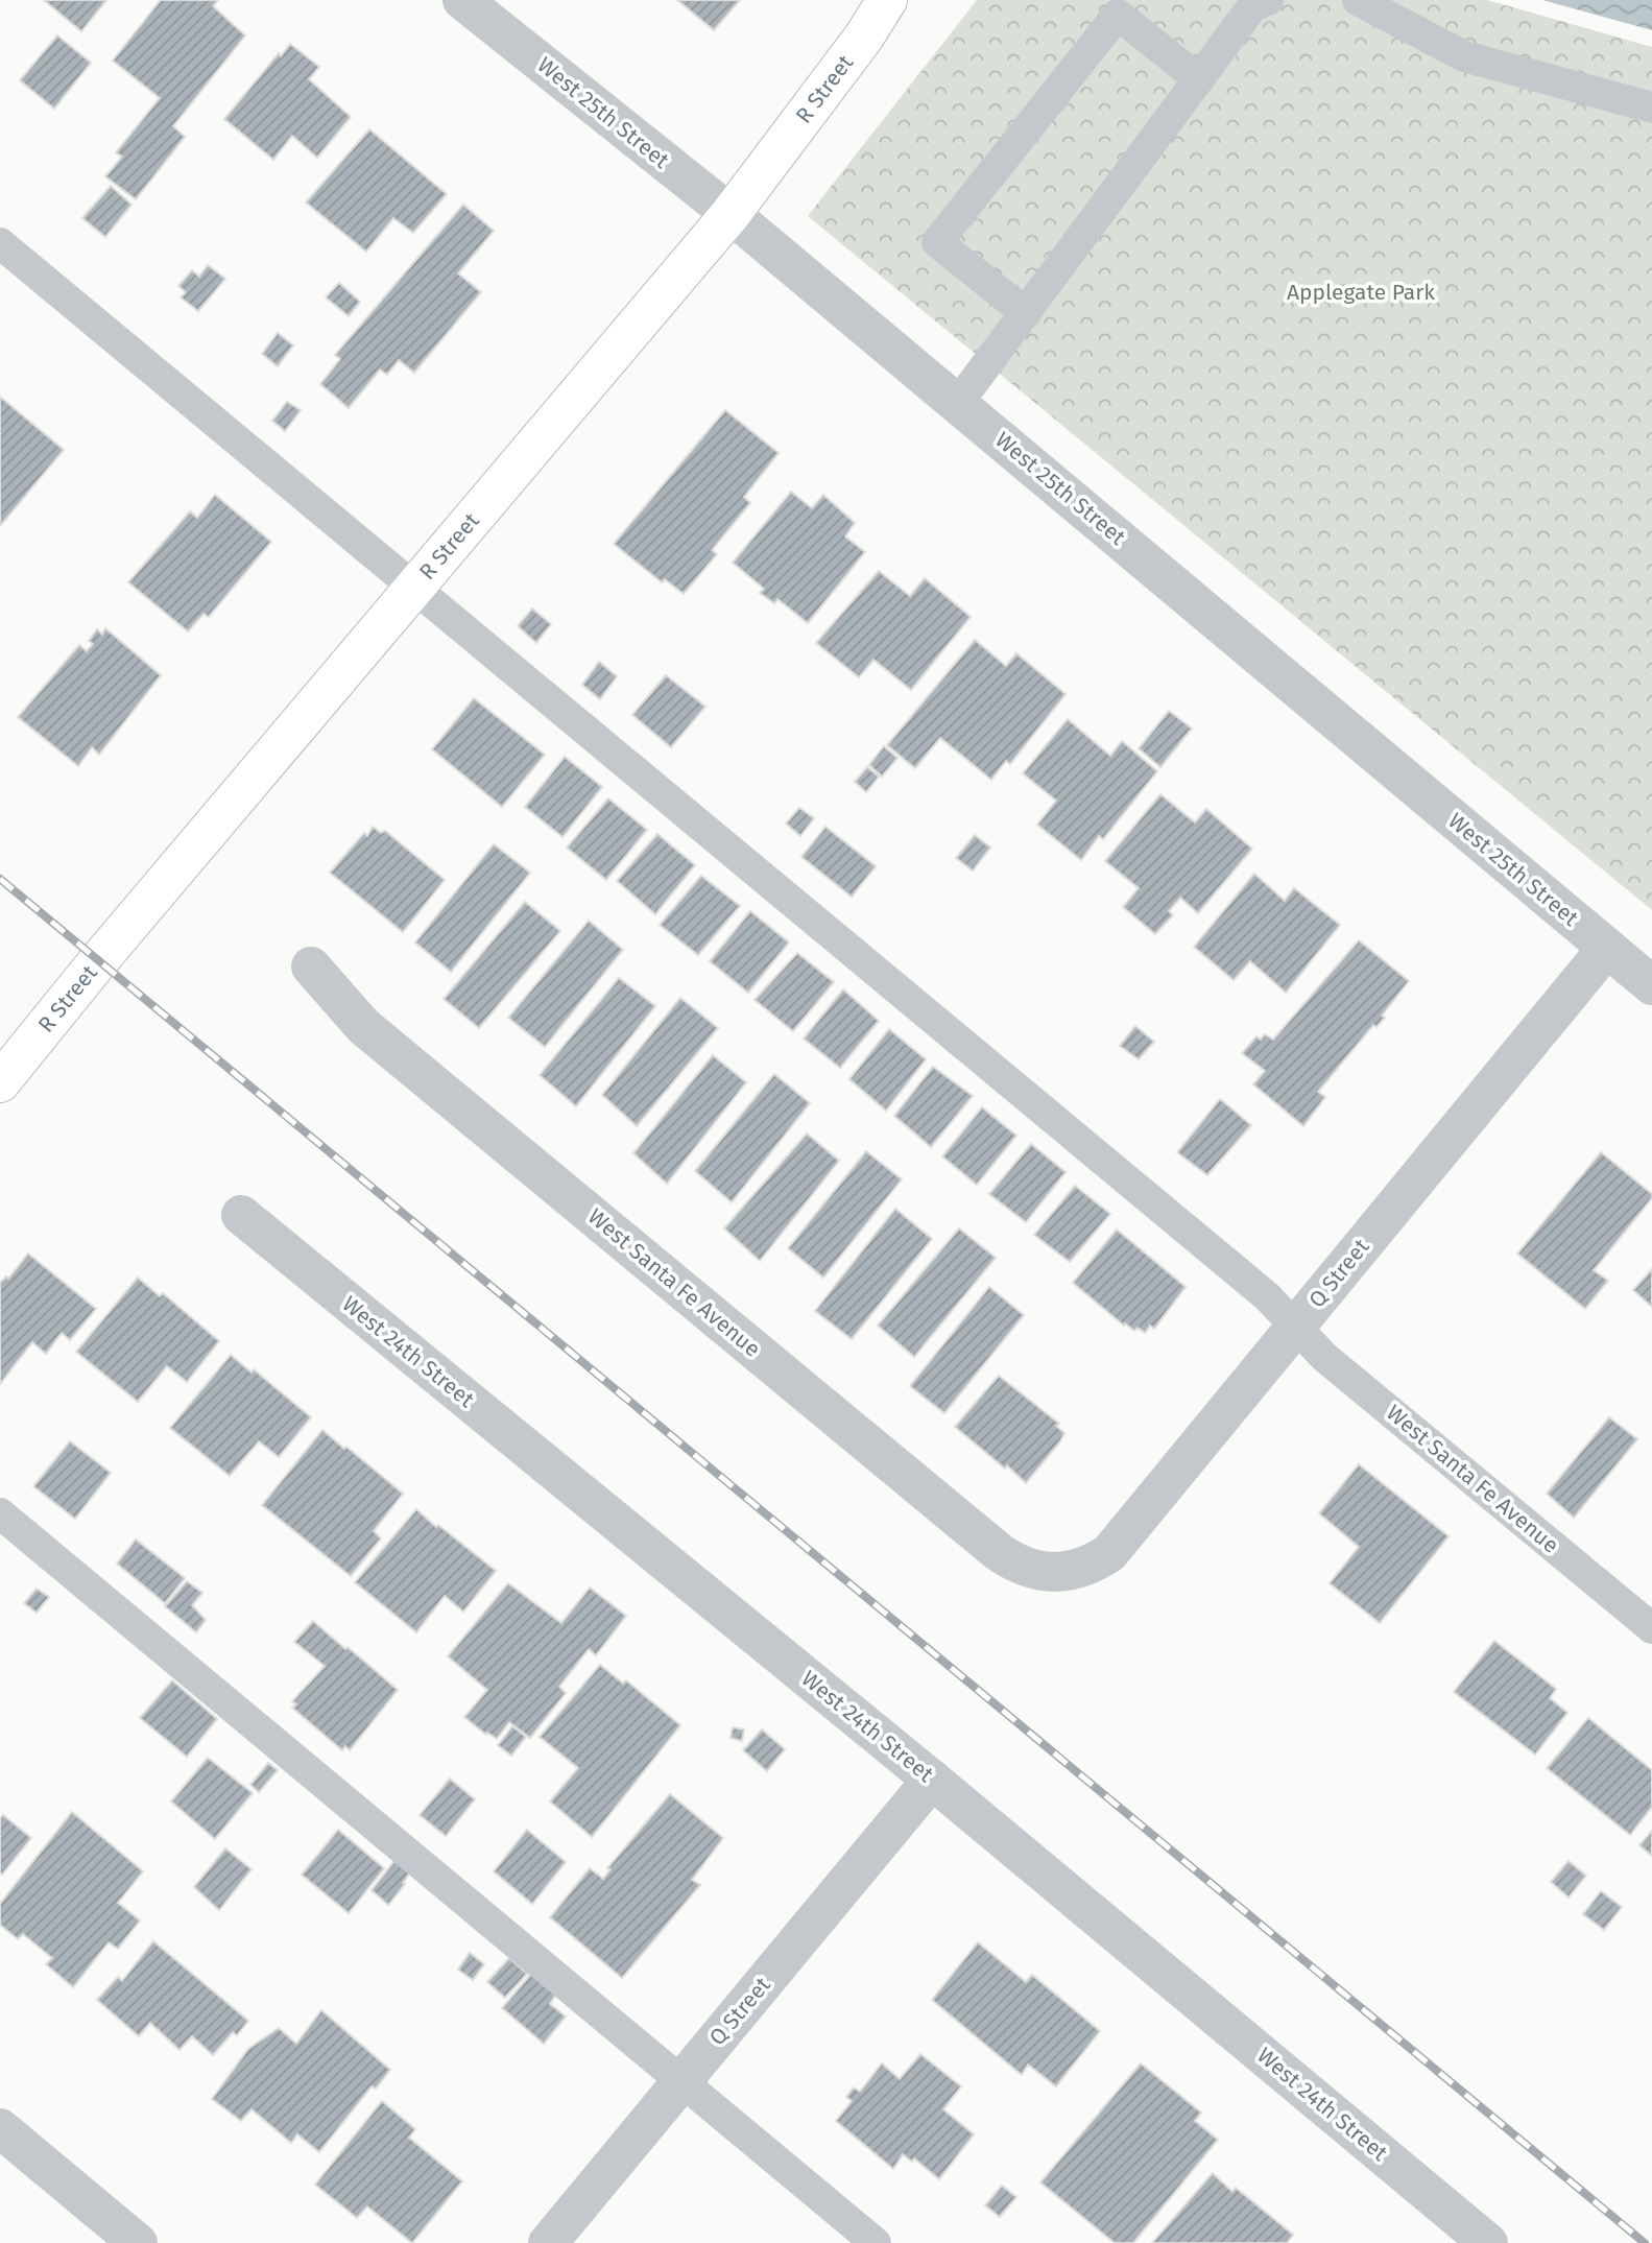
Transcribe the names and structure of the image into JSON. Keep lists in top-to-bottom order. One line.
{"streets":{"street":["R Street","West 25th Street","Q Street","West Santa Fe Avenue","West 24th Street"]},"crossings":[["R Street","West 25th Street"],["R Street","West Santa Fe Avenue"],["West 25th Street","Q Street"],["Q Street","West Santa Fe Avenue"],["Q Street","West 24th Street"]],"parks":["Applegate Park"]}
